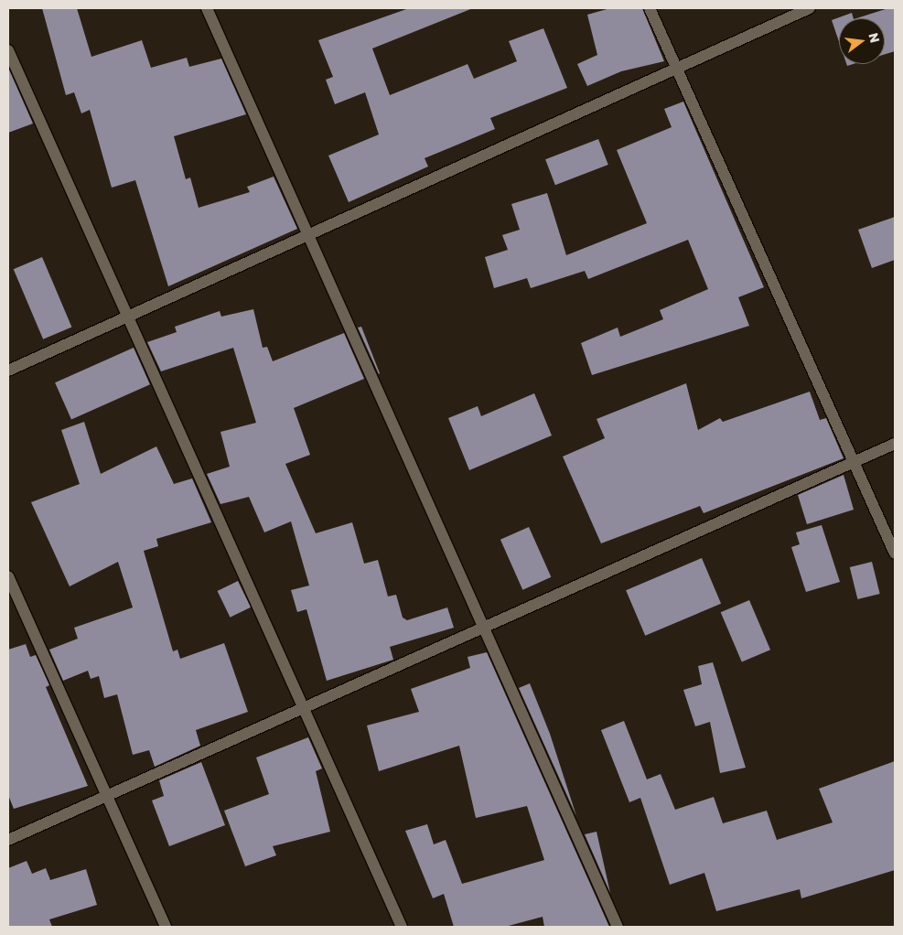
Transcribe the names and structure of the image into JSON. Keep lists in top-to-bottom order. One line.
{"north":"right"}
